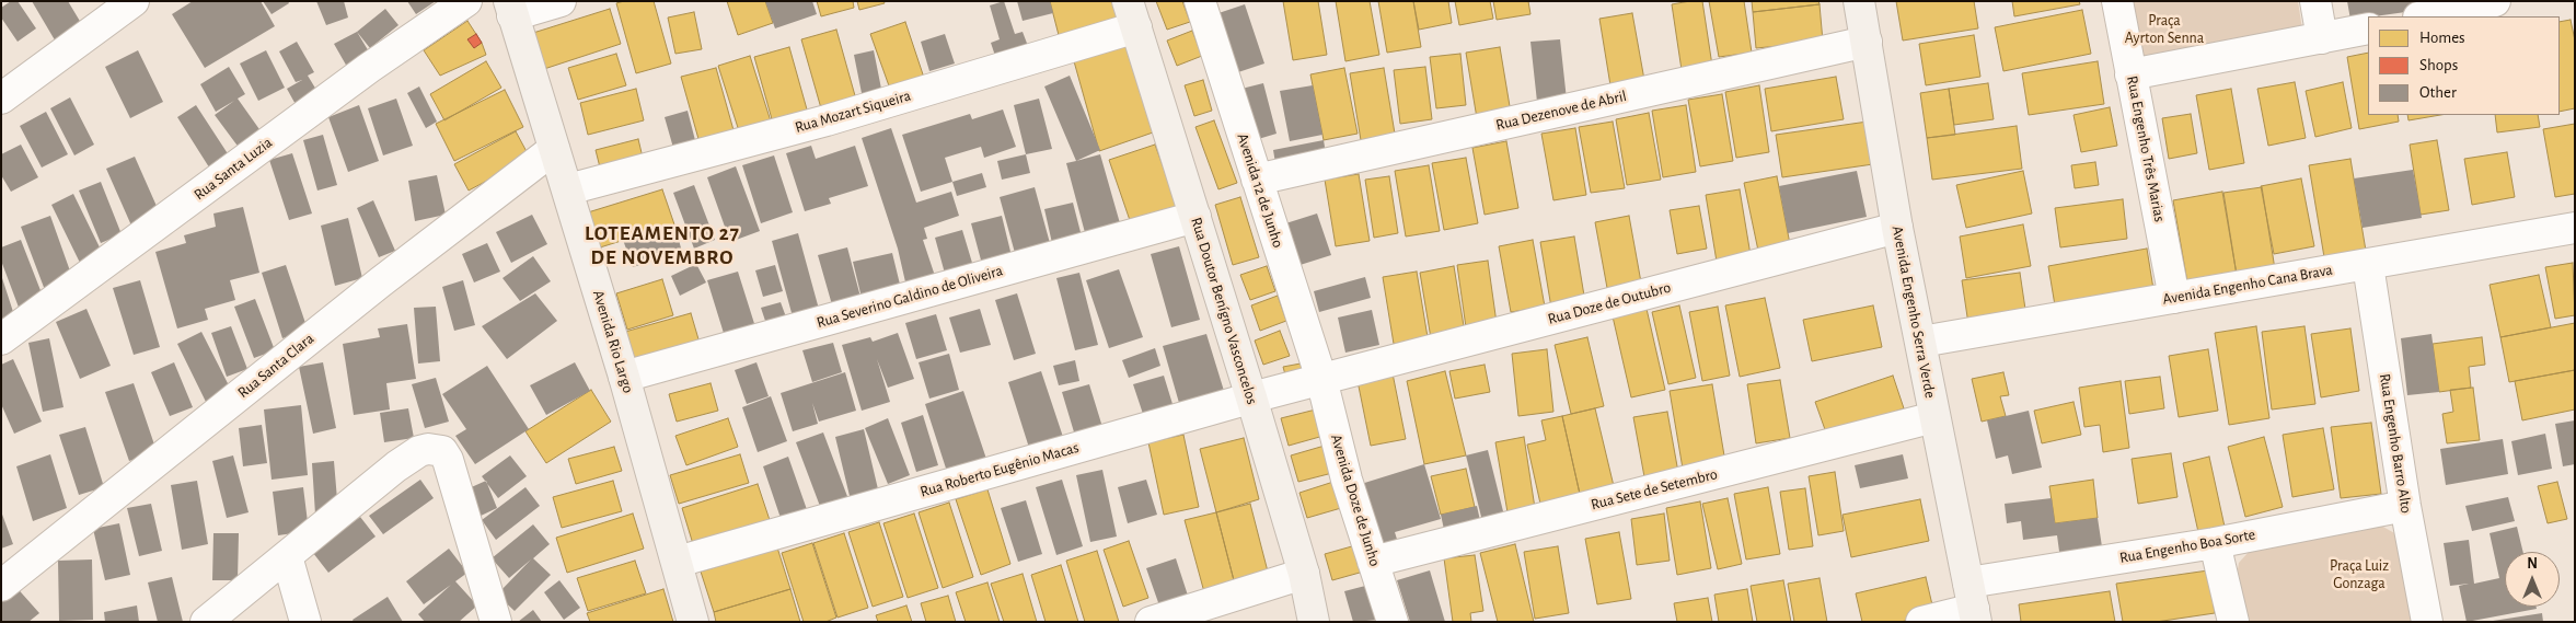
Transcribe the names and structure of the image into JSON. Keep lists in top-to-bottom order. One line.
{"streets":{"main road":["Rua Doutor Benígno Vasconcelos","Avenida Engenho Serra Verde","Avenida Rio Largo"],"street":["Rua Dezenove de Abril","Rua Mozart Siqueira","Rua Engenho Três Marias","Rua Santa Luzia","Avenida 12 de Junho","Avenida Engenho Cana Brava","Rua Severino Galdino de Oliveira","Rua Doze de Outubro","Rua Santa Clara","Rua Engenho Barro Alto","Rua Roberto Eugênio Macas","Rua Sete de Setembro","Avenida Doze de Junho","Rua Engenho Boa Sorte"]},"crossings":[["Rua Dezenove de Abril","Avenida 12 de Junho"],["Rua Dezenove de Abril","Avenida Engenho Serra Verde"],["Rua Mozart Siqueira","Rua Doutor Benígno Vasconcelos"],["Rua Mozart Siqueira","Avenida Rio Largo"],["Rua Engenho Três Marias","Avenida Engenho Cana Brava"],["Avenida 12 de Junho","Rua Doze de Outubro"],["Avenida 12 de Junho","Rua Roberto Eugênio Macas"],["Avenida 12 de Junho","Avenida Doze de Junho"],["Avenida Engenho Cana Brava","Avenida Engenho Serra Verde"],["Avenida Engenho Cana Brava","Rua Engenho Barro Alto"],["Rua Severino Galdino de Oliveira","Rua Doutor Benígno Vasconcelos"],["Rua Severino Galdino de Oliveira","Avenida Rio Largo"],["Rua Doze de Outubro","Avenida Engenho Serra Verde"],["Rua Doze de Outubro","Rua Roberto Eugênio Macas"],["Rua Doze de Outubro","Avenida Doze de Junho"],["Rua Doutor Benígno Vasconcelos","Rua Roberto Eugênio Macas"],["Avenida Engenho Serra Verde","Rua Sete de Setembro"],["Avenida Engenho Serra Verde","Rua Engenho Boa Sorte"],["Avenida Rio Largo","Rua Santa Clara"],["Avenida Rio Largo","Rua Roberto Eugênio Macas"],["Rua Engenho Barro Alto","Rua Engenho Boa Sorte"],["Rua Roberto Eugênio Macas","Avenida Doze de Junho"],["Rua Sete de Setembro","Avenida Doze de Junho"]],"districts":["LOTEAMENTO 27 DE NOVEMBRO"],"parks":["Praça Ayrton Senna","Praça Luiz Gonzaga"],"legend":["Homes","Shops","Other"],"north":"top"}
